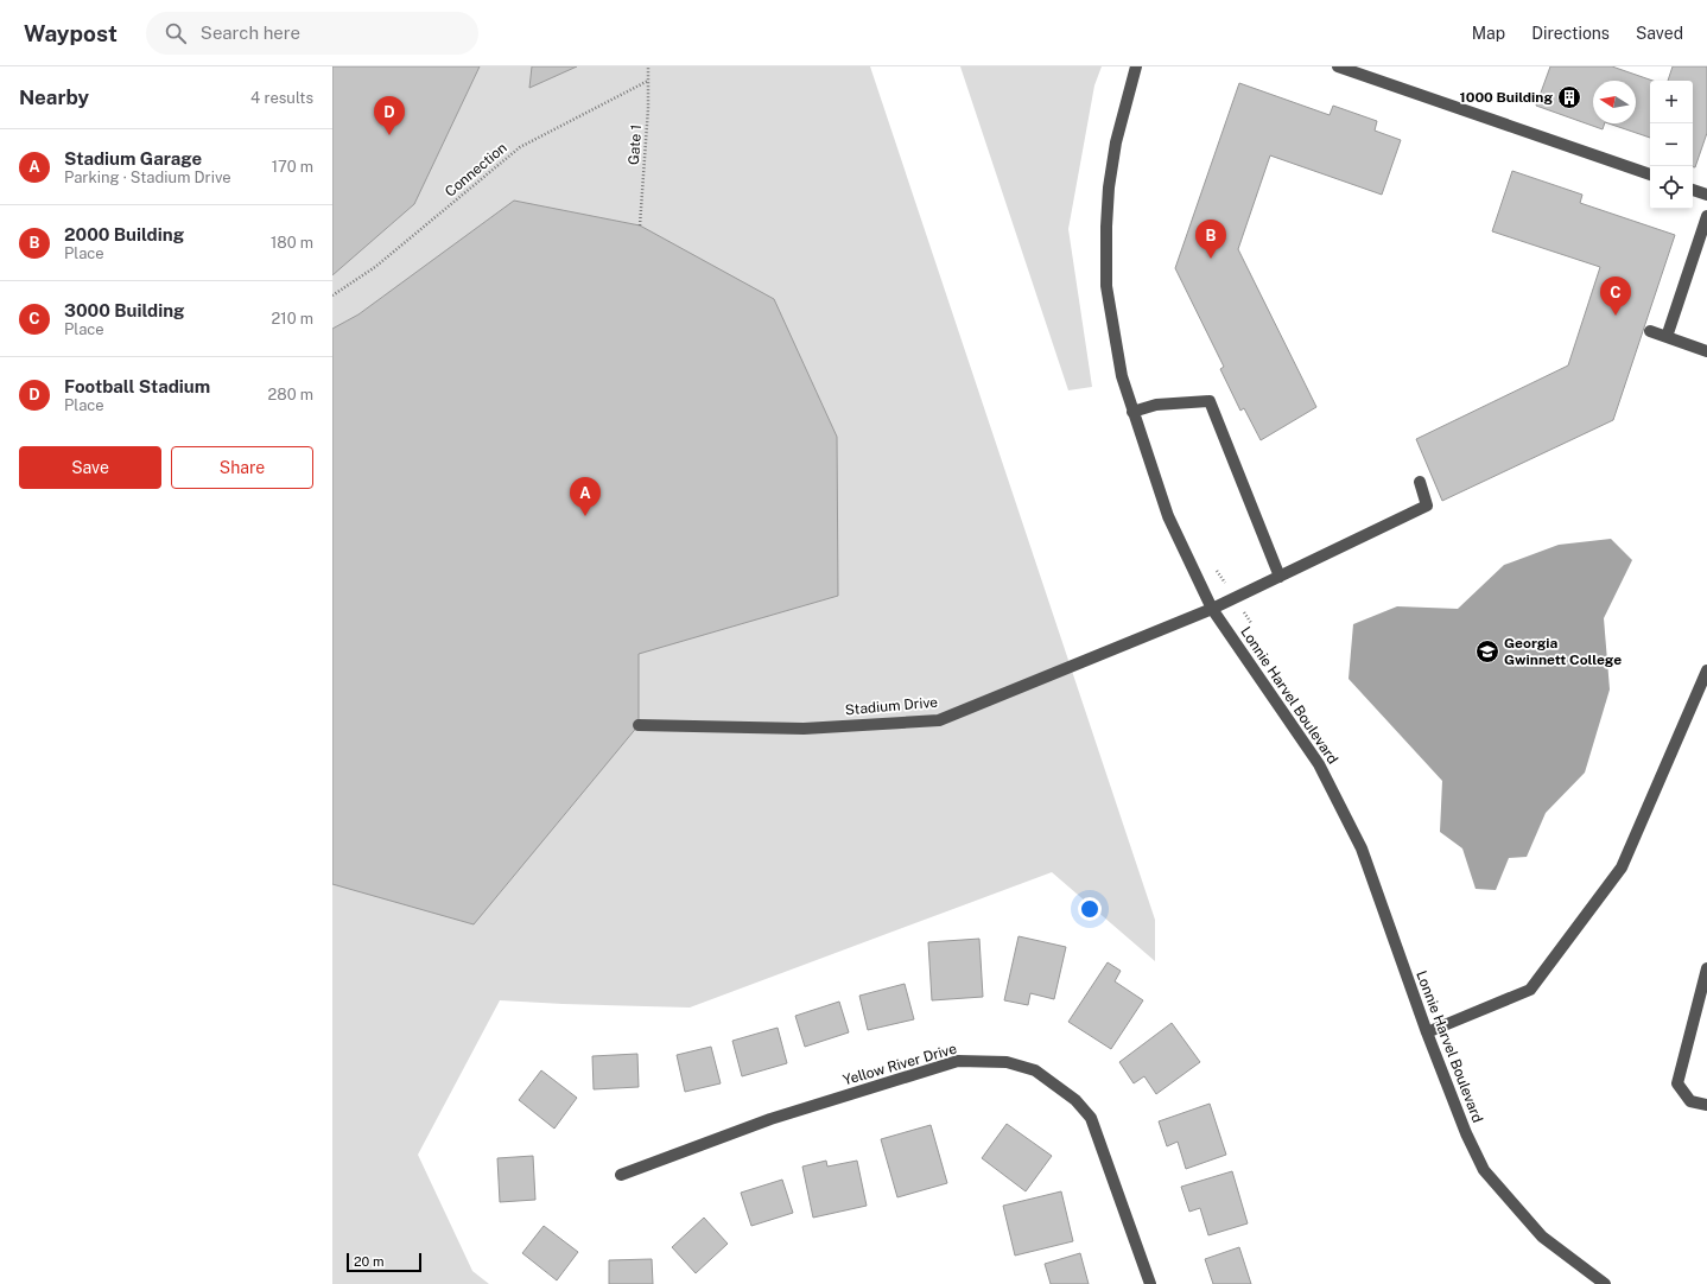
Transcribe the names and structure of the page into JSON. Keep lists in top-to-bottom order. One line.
{"streets":{"street":["Lonnie Harvel Boulevard","Stadium Drive","Yellow River Drive"],"path":["Gate 1","Connection"]},"crossings":[["Gate 1","Connection"],["Lonnie Harvel Boulevard","Stadium Drive"]],"places":{"building":["1000 Building"],"school or university":["Georgia Gwinnett College"]},"scale_bar":"20 m","north":"left","page":{"header":"Waypost","search":"Search here","nav":["Map","Directions","Saved"],"heading":["Nearby","4 results"],"map_buttons":["+","−"],"pins":["D","B","C","A"],"list":[{"mark":"A","name":"Stadium Garage","note":"Parking · Stadium Drive","value":"170 m"},{"mark":"B","name":"2000 Building","note":"Place","value":"180 m"},{"mark":"C","name":"3000 Building","note":"Place","value":"210 m"},{"mark":"D","name":"Football Stadium","note":"Place","value":"280 m"}],"buttons":["Save","Share"],"scale":"20 m"}}
